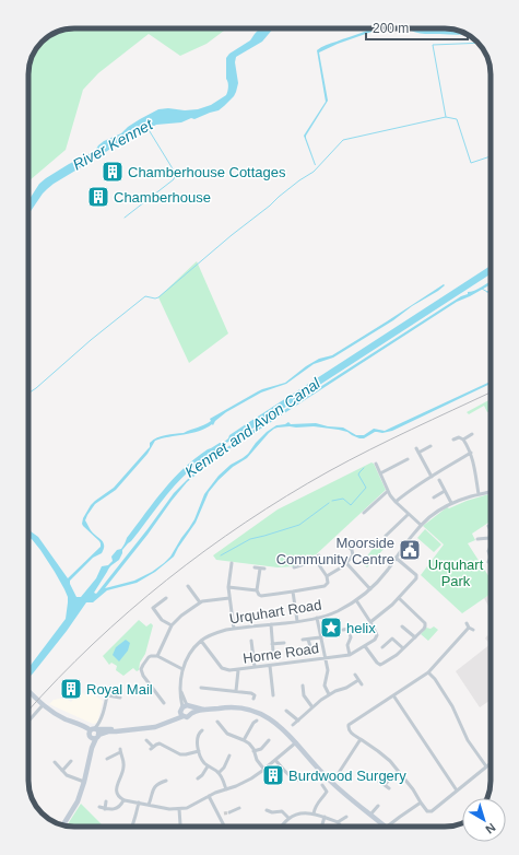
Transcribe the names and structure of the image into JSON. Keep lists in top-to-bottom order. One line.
{"streets":{"street":["Urquhart Road","Horne Road"]},"crossings":[["Urquhart Road","Horne Road"]],"water":["River Kennet","Kennet and Avon Canal"],"parks":["Urquhart Park"],"places":{"building":["Chamberhouse Cottages","Chamberhouse","Royal Mail","Burdwood Surgery"],"public building":["Moorside Community Centre"],"place":["helix"]},"scale_bar":"200 m","north":"bottom right"}
